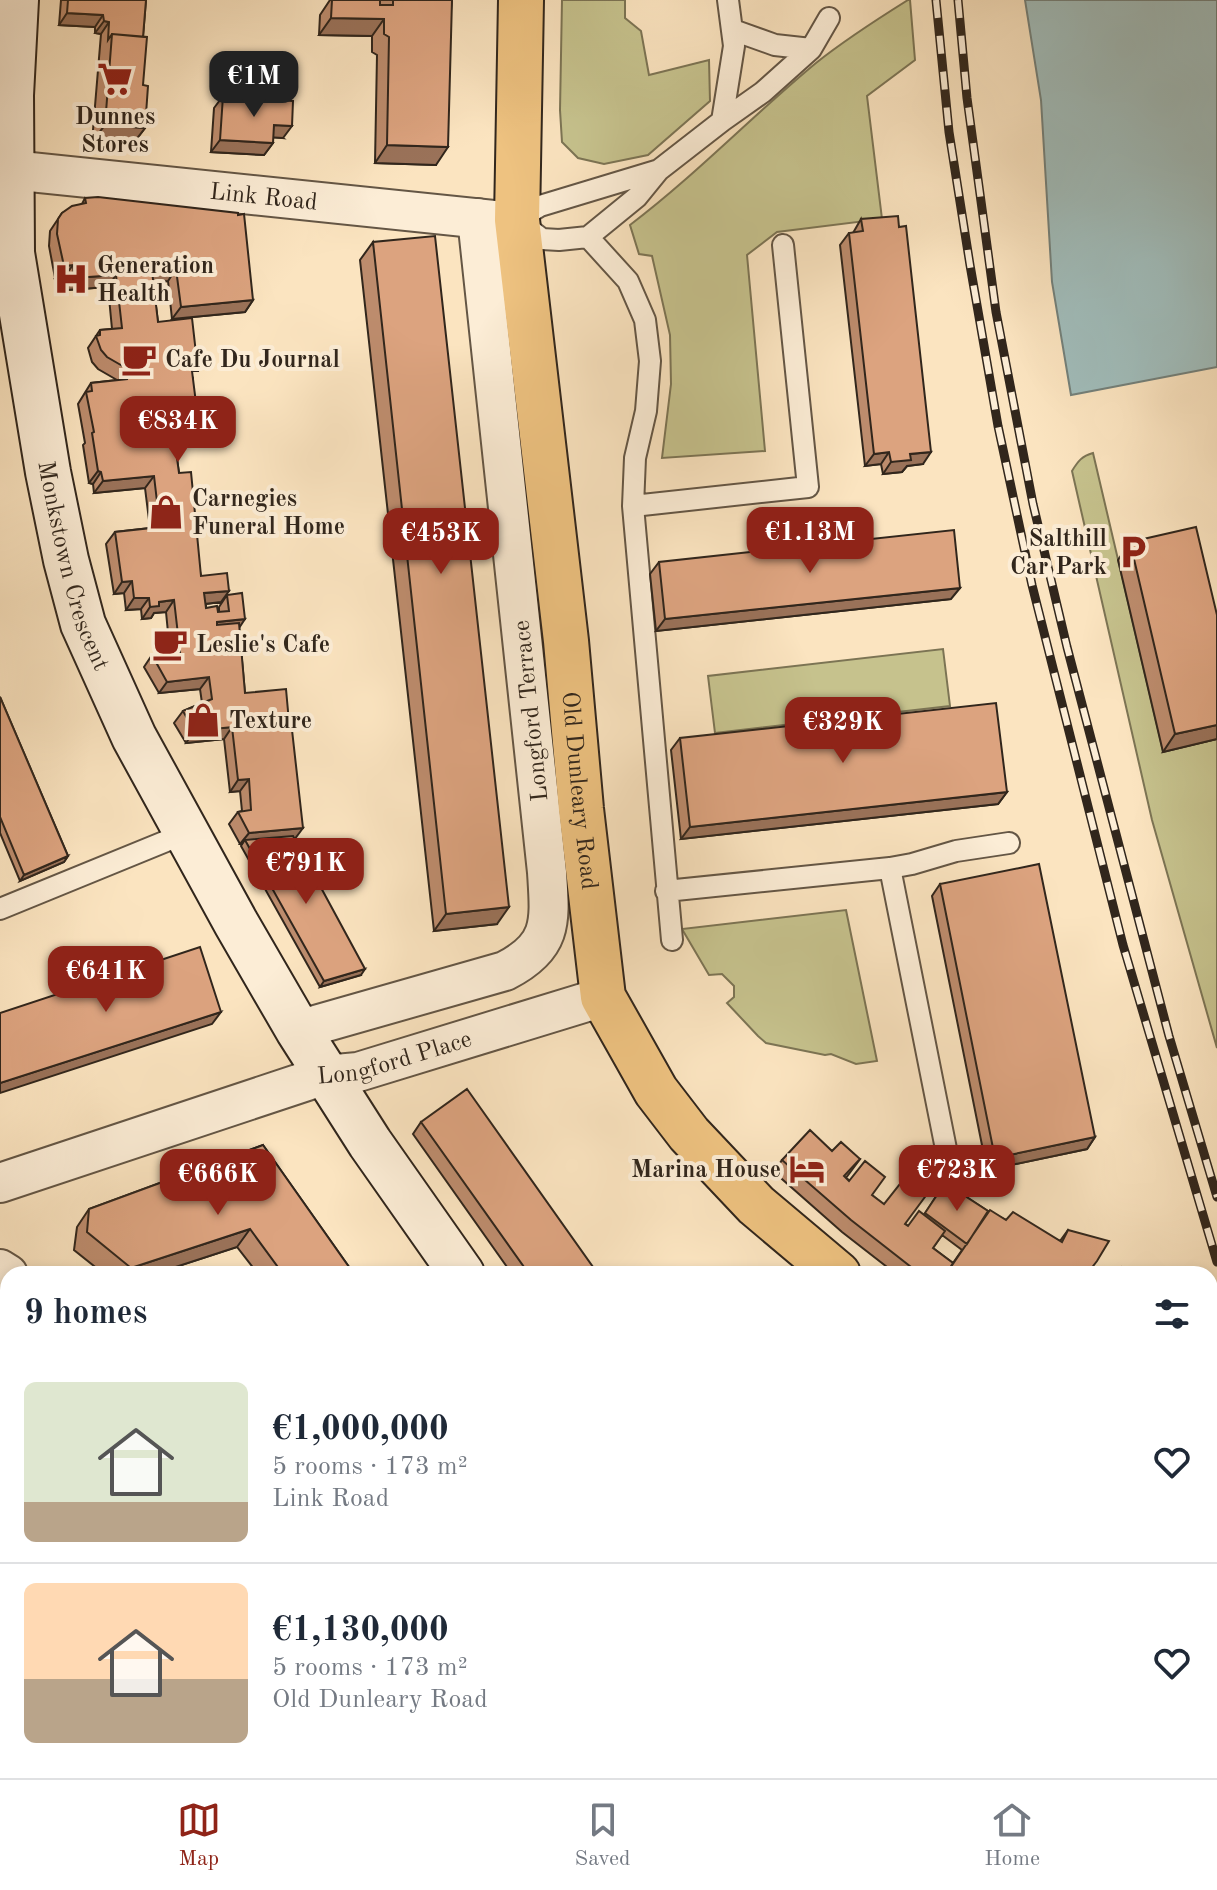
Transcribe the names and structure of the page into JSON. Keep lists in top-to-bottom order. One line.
{"streets":{"highway":["Longford Terrace","Old Dunleary Road"],"main road":["Monkstown Crescent","Longford Place"],"street":["Link Road"]},"crossings":[["Link Road","Monkstown Crescent"],["Link Road","Longford Terrace"],["Link Road","Old Dunleary Road"],["Monkstown Crescent","Longford Terrace"],["Monkstown Crescent","Longford Place"],["Longford Terrace","Old Dunleary Road"],["Old Dunleary Road","Longford Place"]],"places":{"supermarket":["Dunnes Stores"],"hospital":["Generation Health"],"cafe":["Cafe Du Journal","Leslie's Cafe"],"shop":["Carnegies Funeral Home","Texture"],"parking":["Salthill Car Park"],"hotel":["Marina House"]},"page":{"price":["€1M","€834K","€1.13M","€453K","€329K","€791K","€641K","€723K","€666K"],"heading":"9 homes","list":[{"name":"€1,000,000","note":"5 rooms · 173 m² · Link Road"},{"name":"€1,130,000","note":"5 rooms · 173 m² · Old Dunleary Road"}],"tabs":["Map","Saved","Home"]}}
